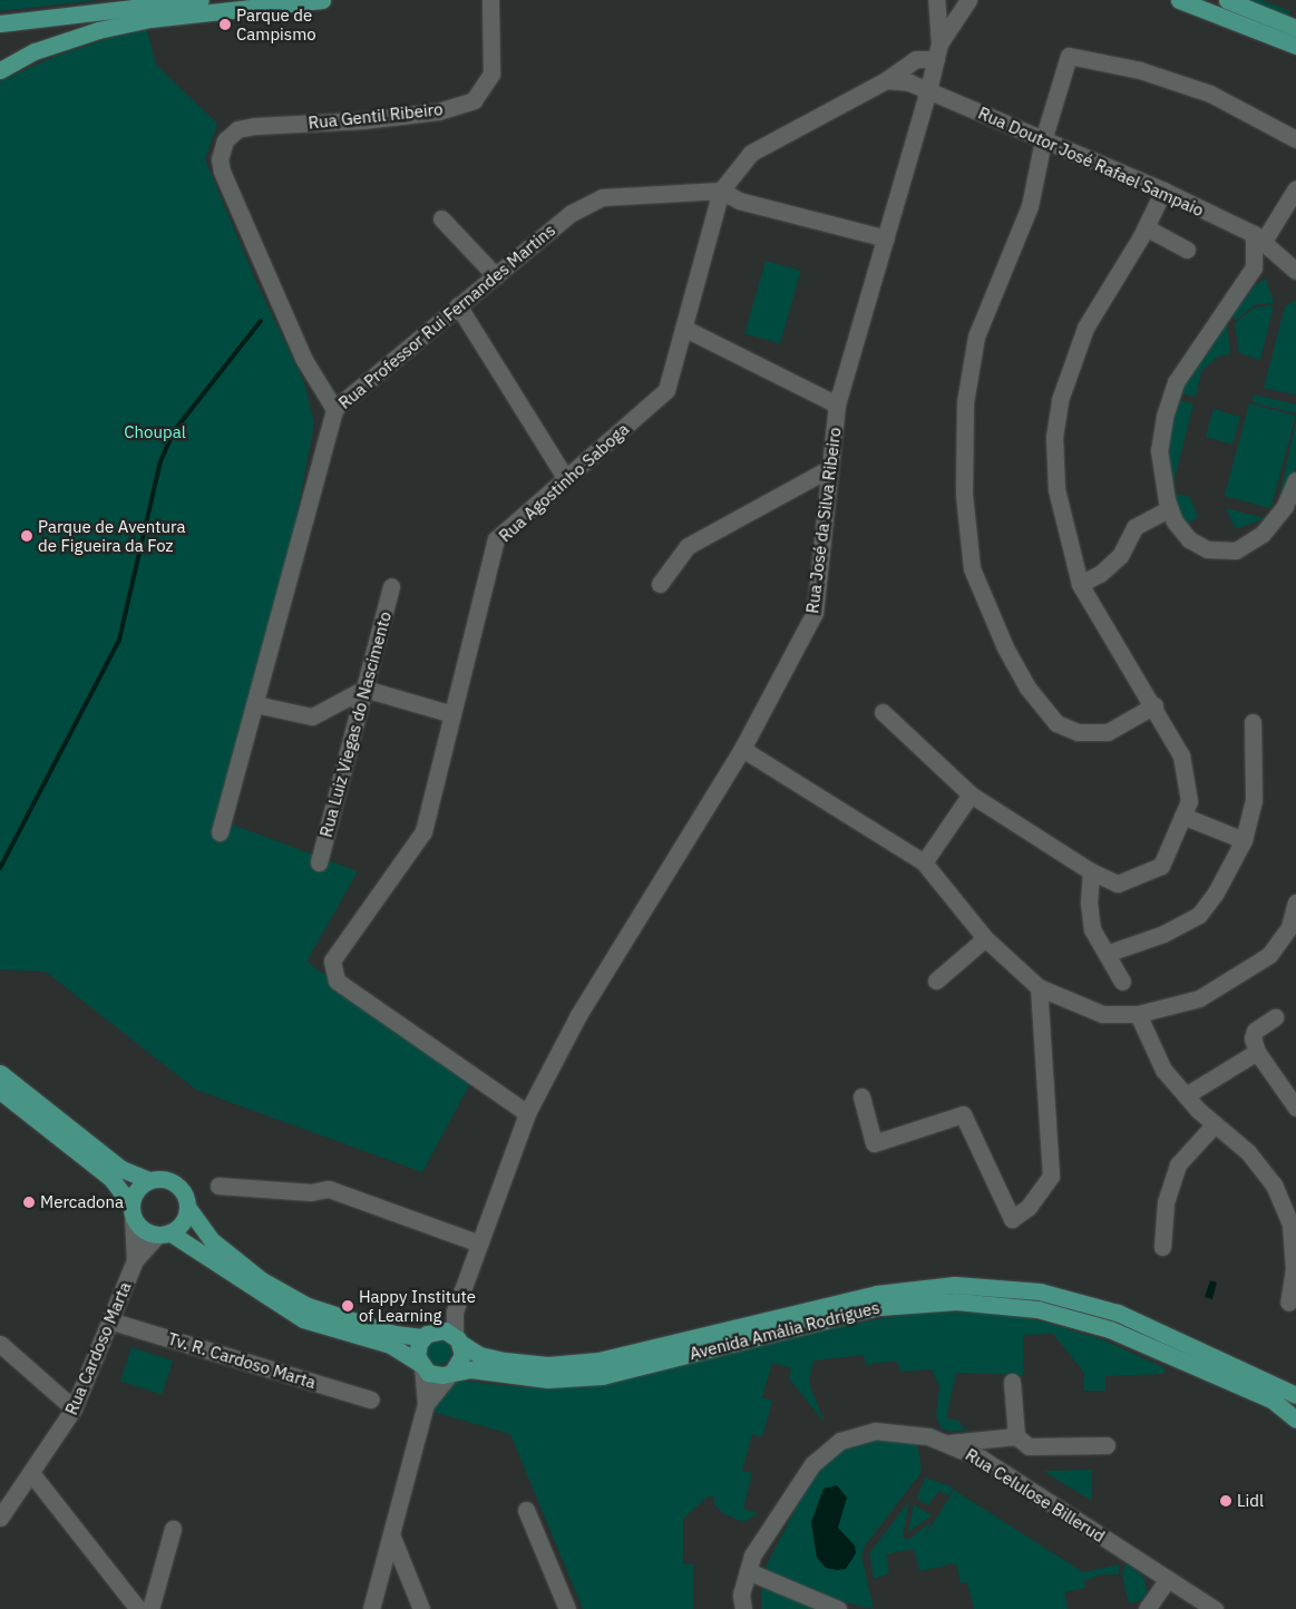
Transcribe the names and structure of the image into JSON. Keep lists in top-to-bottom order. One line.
{"streets":{"main road":["Avenida Amália Rodrigues"],"street":["Rua Gentil Ribeiro","Rua Doutor José Rafael Sampaio","Rua Professor Rui Fernandes Martins","Rua Agostinho Saboga","Rua José da Silva Ribeiro","Rua Luiz Viegas do Nascimento","Rua Cardoso Marta","Tv. R. Cardoso Marta","Rua Celulose Billerud"]},"crossings":[["Rua Gentil Ribeiro","Rua Professor Rui Fernandes Martins"],["Rua Doutor José Rafael Sampaio","Rua José da Silva Ribeiro"],["Rua Professor Rui Fernandes Martins","Rua Agostinho Saboga"],["Rua Agostinho Saboga","Rua José da Silva Ribeiro"],["Rua Cardoso Marta","Tv. R. Cardoso Marta"]],"parks":["Choupal"],"places":["Parque de Campismo","Parque de Aventura de Figueira da Foz","Mercadona","Happy Institute of Learning","Lidl"]}
